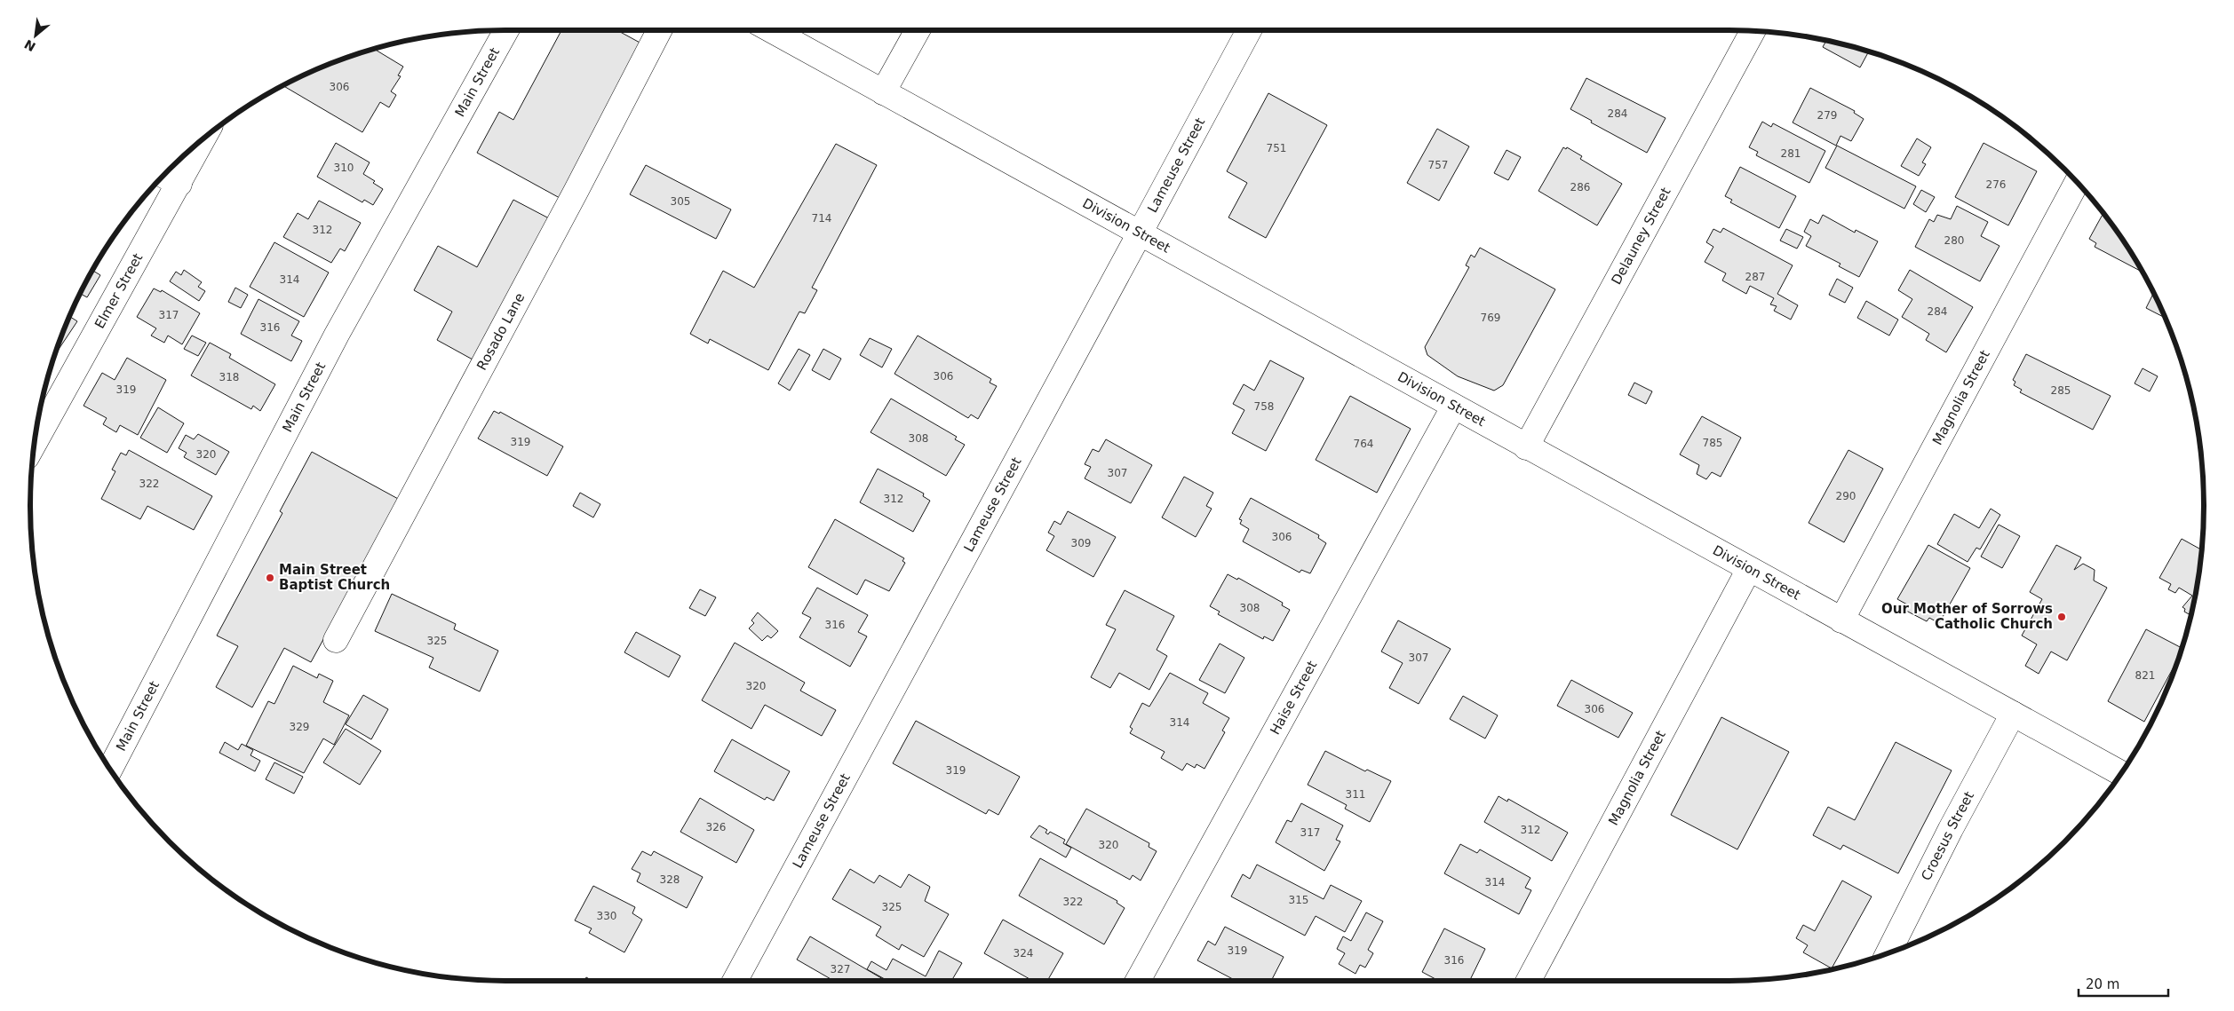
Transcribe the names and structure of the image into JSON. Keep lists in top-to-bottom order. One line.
{"streets":{"street":["Main Street","Lameuse Street","Division Street","Delauney Street","Elmer Street","Rosado Lane","Magnolia Street","Haise Street","Croesus Street"]},"crossings":[["Lameuse Street","Division Street"],["Division Street","Delauney Street"],["Division Street","Magnolia Street"],["Division Street","Haise Street"],["Division Street","Croesus Street"]],"places":["Main Street Baptist Church","Our Mother of Sorrows Catholic Church"],"house_numbers":["306","284","279","751","281","757","310","276","286","305","714","312","280","287","314","284","317","769","316","306","318","319","285","758","308","319","785","764","320","307","322","290","312","306","309","308","316","325","307","821","320","306","314","329","319","311","326","312","317","320","328","314","315","322","325","330","319","324","316","327"],"scale_bar":"20 m","north":"bottom left"}
